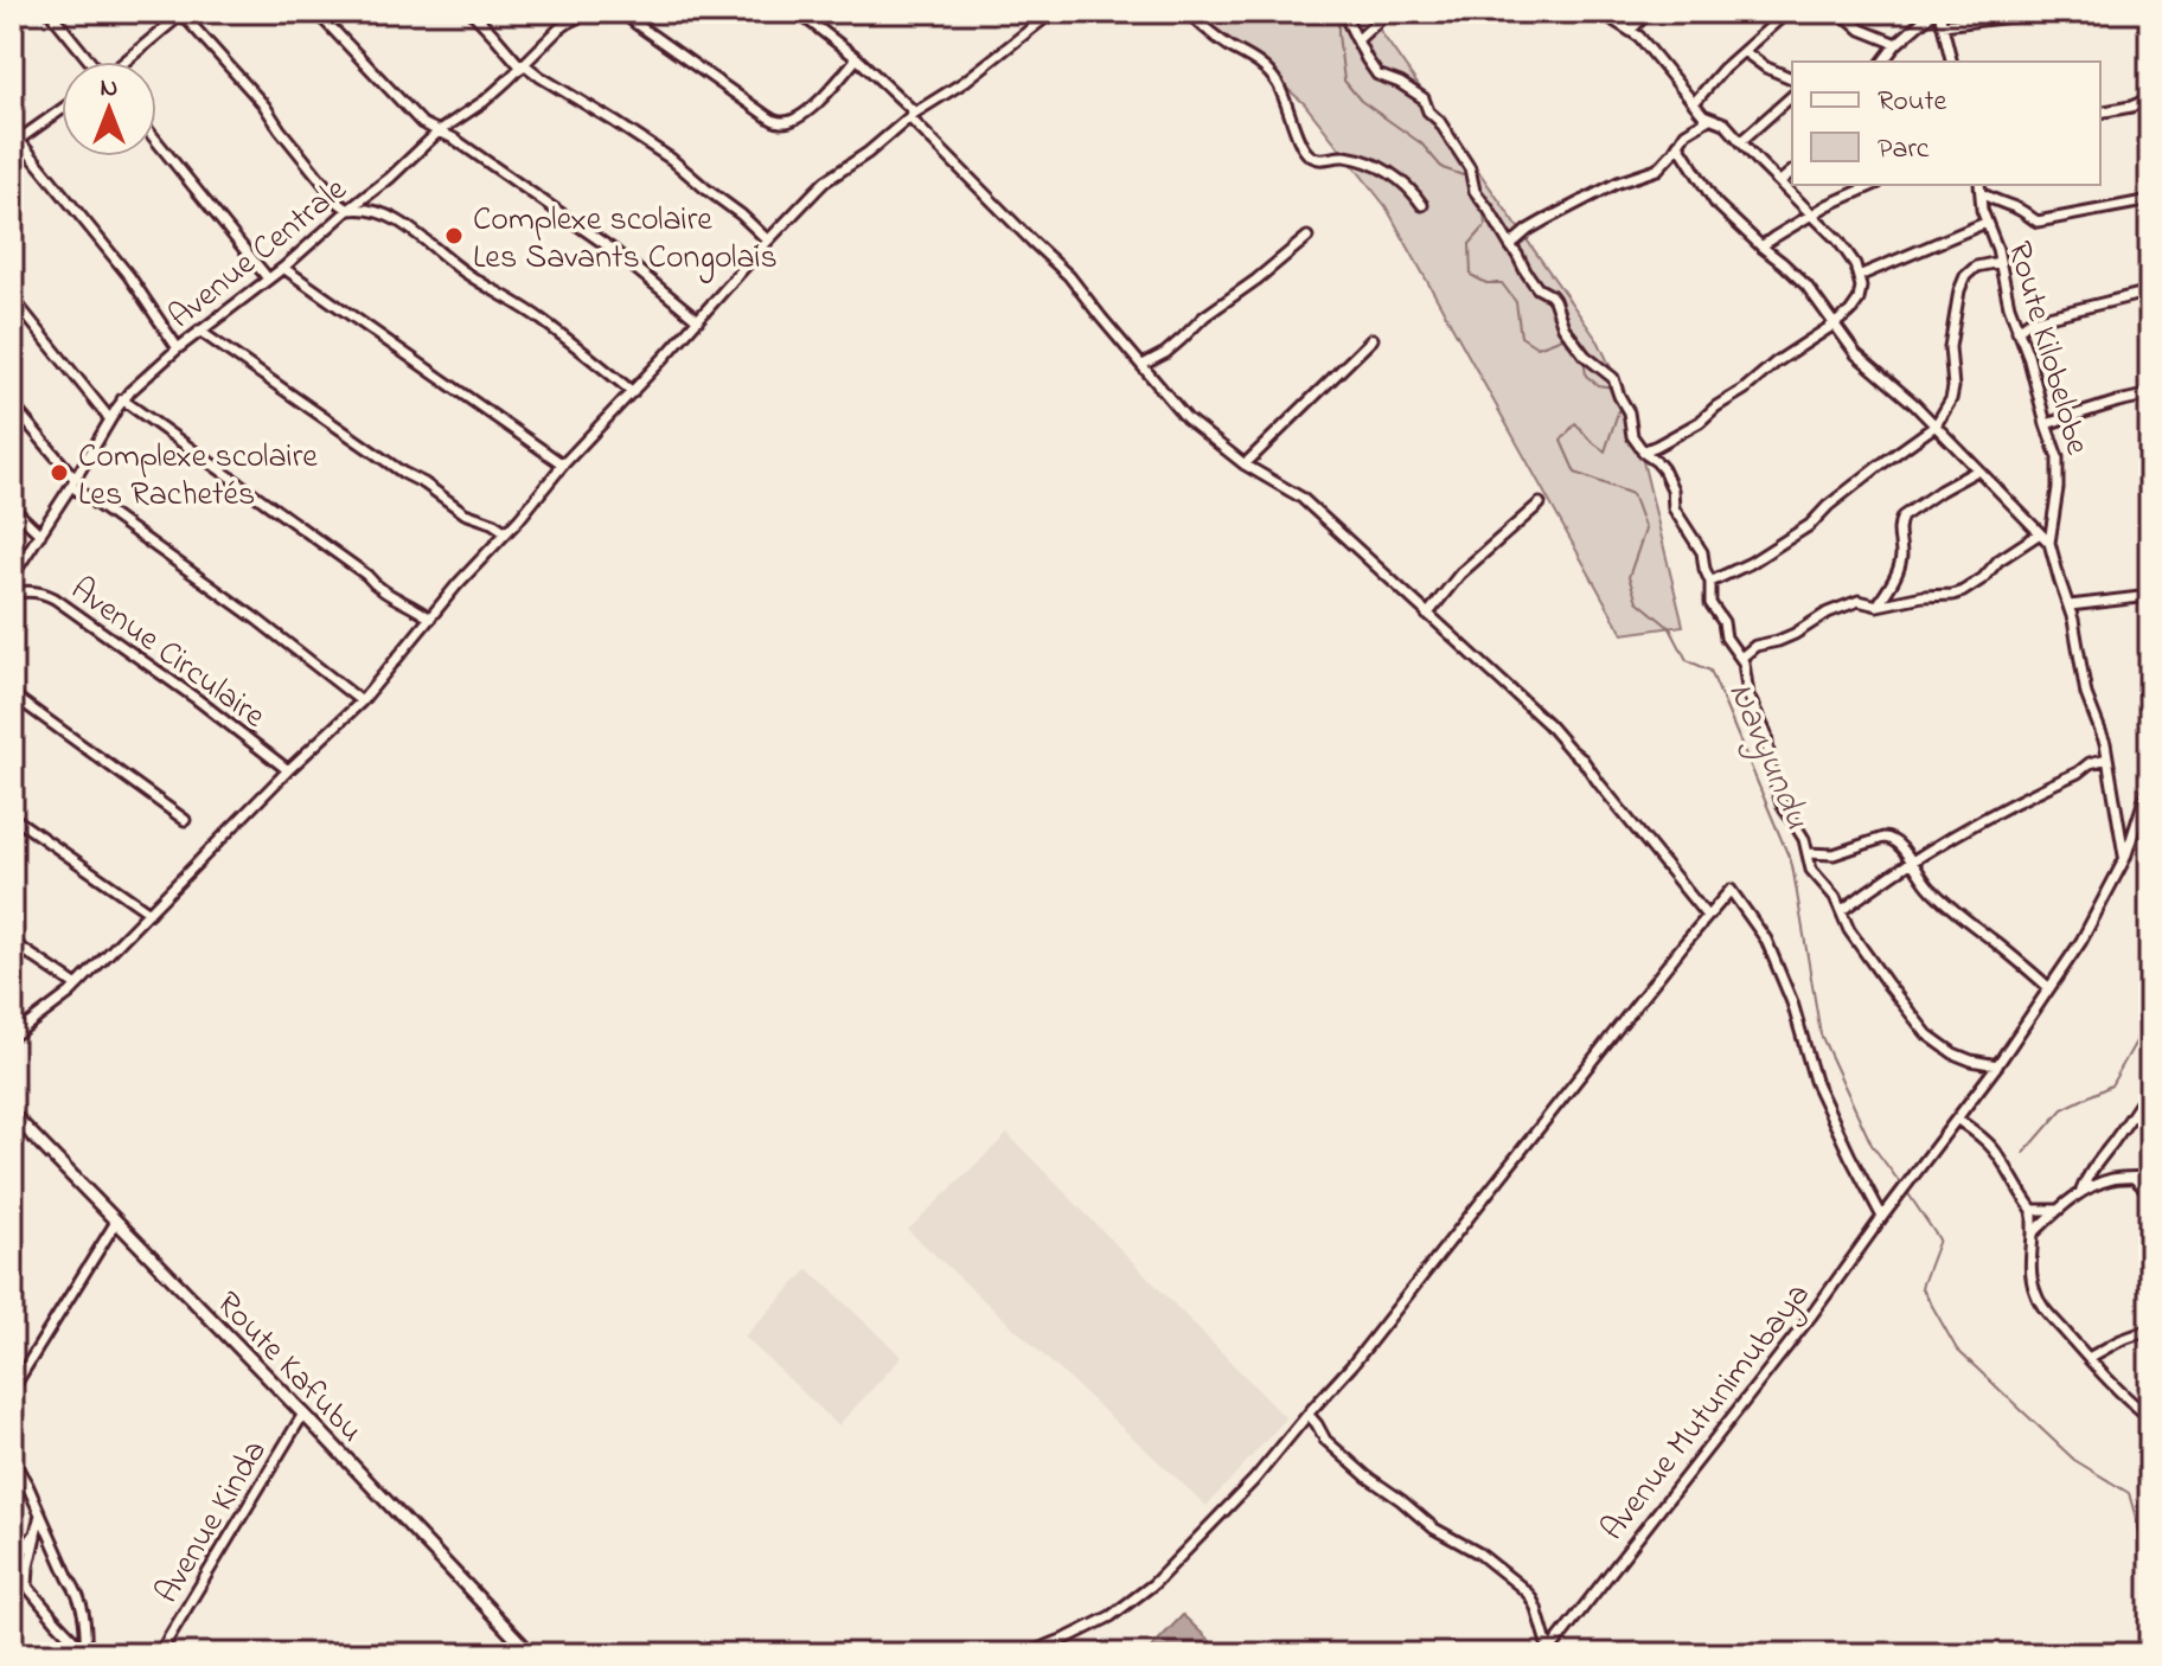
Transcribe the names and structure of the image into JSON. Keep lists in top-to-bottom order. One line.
{"streets":{"main road":["Route Kafubu"],"street":["Avenue Centrale","Route Kilobelobe","Avenue Circulaire","Avenue Mutunimubaya","Avenue Kinda"]},"crossings":[["Route Kilobelobe","Avenue Mutunimubaya"],["Route Kafubu","Avenue Kinda"]],"water":["Navyundu"],"places":["Complexe scolaire Les Savants Congolais","Complexe scolaire Les Rachetés"],"legend":["Route","Parc"],"north":"top"}
